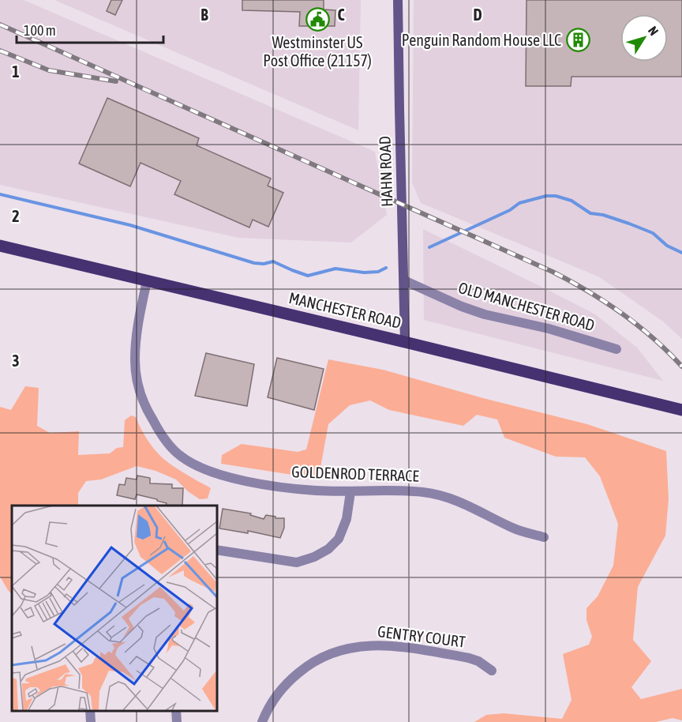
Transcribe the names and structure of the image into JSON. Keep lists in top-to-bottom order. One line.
{"streets":{"main road":["HAHN ROAD","MANCHESTER ROAD"],"street":["OLD MANCHESTER ROAD","GOLDENROD TERRACE","GENTRY COURT"]},"crossings":[["HAHN ROAD","OLD MANCHESTER ROAD"],["HAHN ROAD","MANCHESTER ROAD"],["MANCHESTER ROAD","GOLDENROD TERRACE"]],"places":{"public building":["Westminster US Post Office (21157)"],"building":["Penguin Random House LLC"]},"scale_bar":"100 m","north":"top right","grid":{"columns":["B","C","D"],"rows":["1","2","3"]}}
